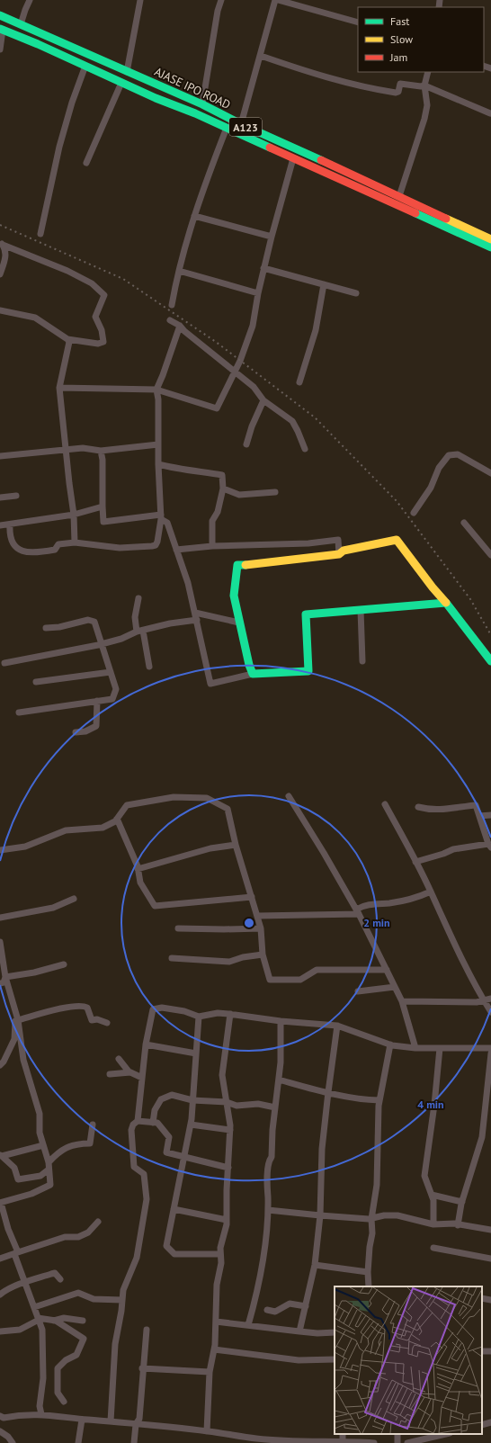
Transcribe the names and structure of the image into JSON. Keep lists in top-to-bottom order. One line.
{"streets":{"main road":["AJASE IPO ROAD","A123"]},"legend":["Fast","Slow","Jam"],"rings":["2 min","4 min"]}
